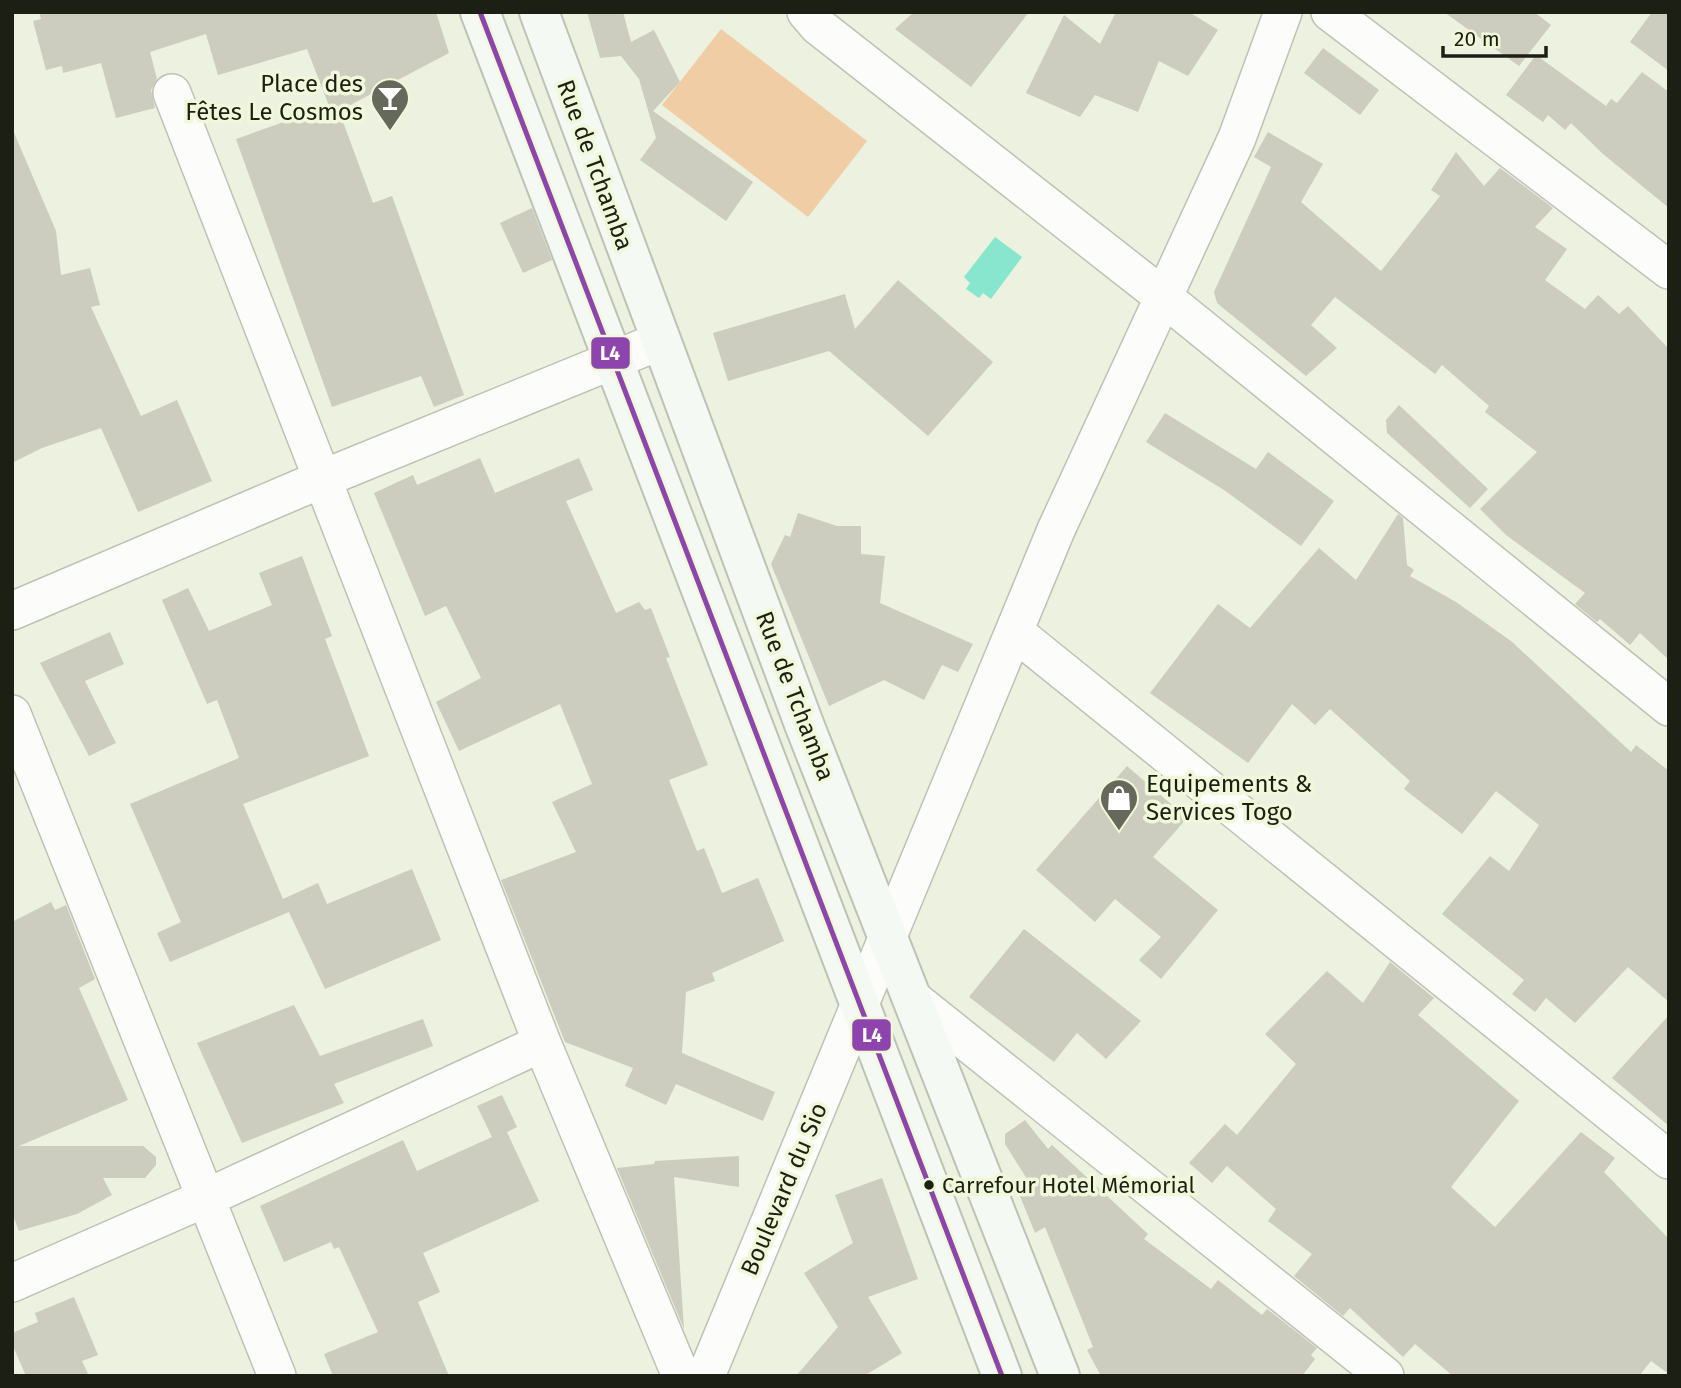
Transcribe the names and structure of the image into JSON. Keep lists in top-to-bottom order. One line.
{"streets":{"street":["Rue de Tchamba","Boulevard du Sio"]},"crossings":[["Rue de Tchamba","Boulevard du Sio"]],"places":{"bar":["Place des Fêtes Le Cosmos"],"shop":["Equipements & Services Togo"],"other":["Carrefour Hotel Mémorial"]},"lines":["transit line L4"],"scale_bar":"20 m"}
